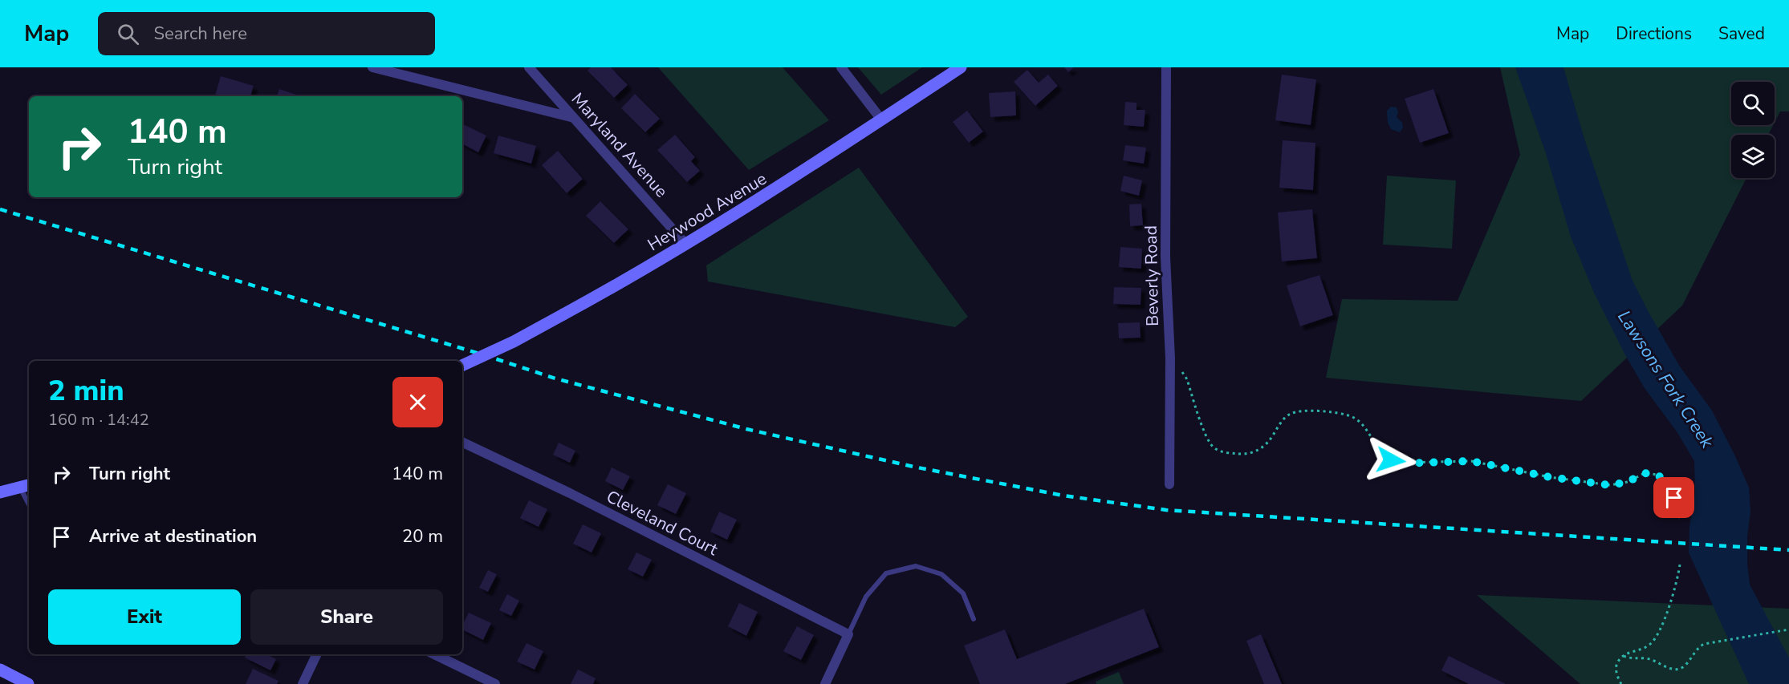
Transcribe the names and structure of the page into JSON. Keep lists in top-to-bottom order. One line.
{"streets":{"street":["Maryland Avenue","Heywood Avenue","Beverly Road","Cleveland Court"]},"crossings":[["Maryland Avenue","Heywood Avenue"]],"water":["Lawsons Fork Creek"],"page":{"header":"Map","search":"Search here","nav":["Map","Directions","Saved"],"turn":["140 m","Turn right"],"heading":["2 min","160 m · 14:42"],"list":[{"name":"Turn right","value":"140 m"},{"name":"Arrive at destination","value":"20 m"}],"buttons":["Exit","Share"]}}
